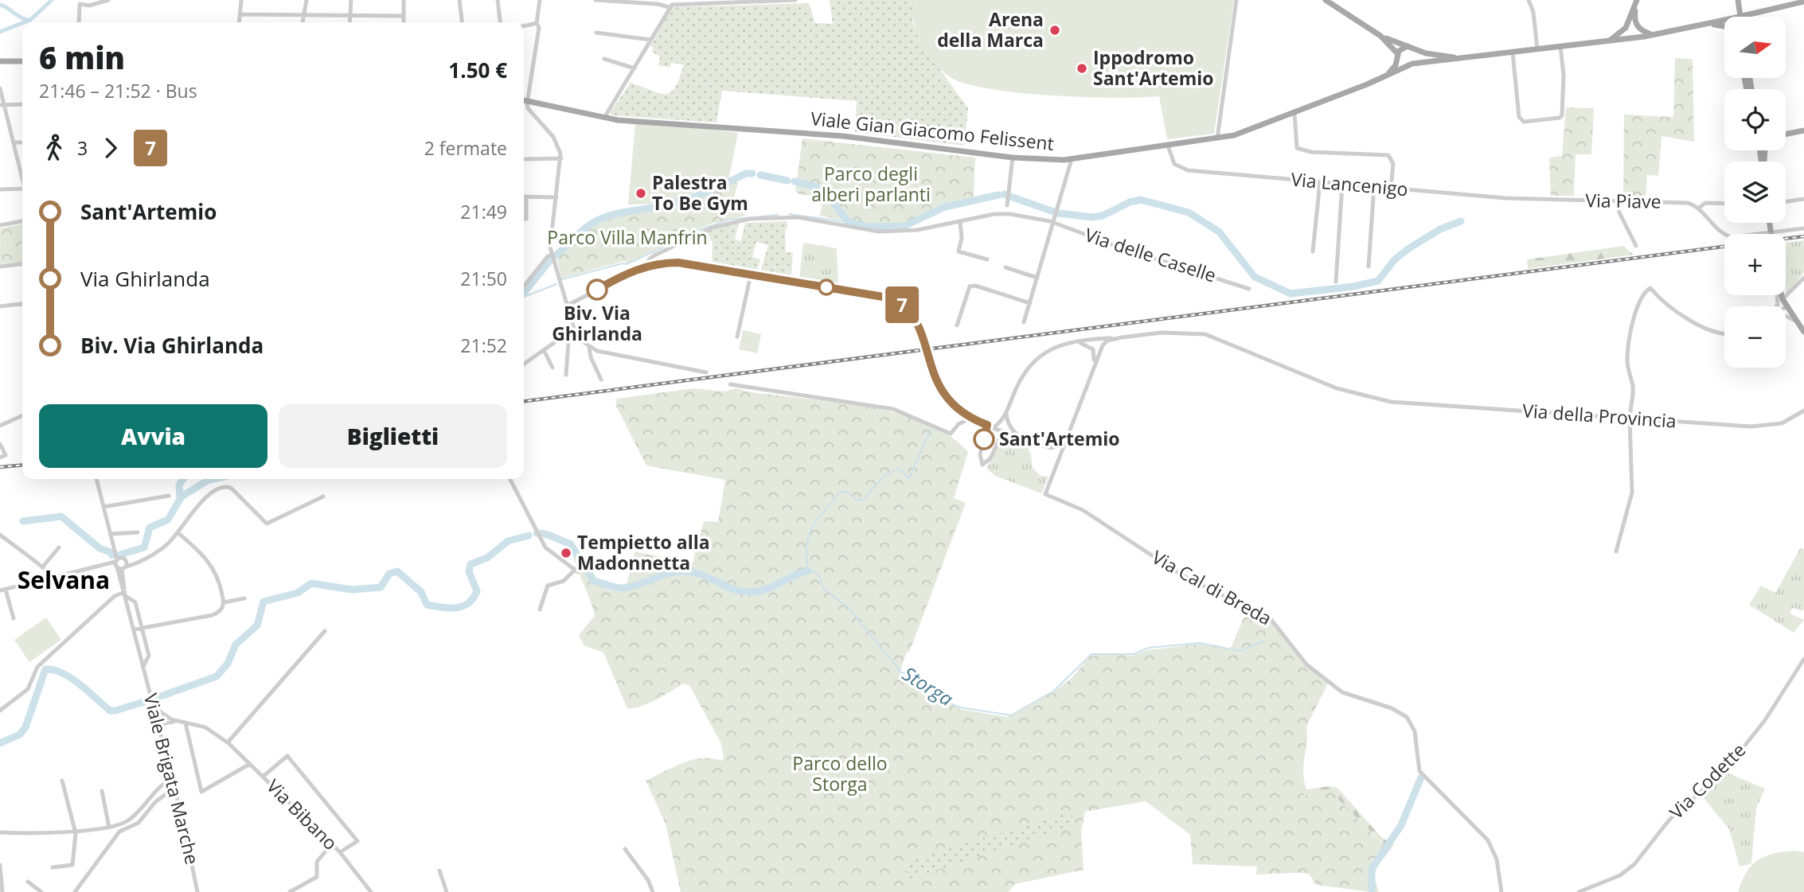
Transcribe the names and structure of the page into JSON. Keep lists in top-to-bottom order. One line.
{"streets":{"main road":["Viale Gian Giacomo Felissent"],"street":["Via Lancenigo","Via Piave","Via delle Caselle","Via della Provincia","Via Cal di Breda","Viale Brigata Marche","Via Codette","Via Bibano"]},"crossings":[["Viale Gian Giacomo Felissent","Via Lancenigo"],["Via Lancenigo","Via Piave"],["Viale Brigata Marche","Via Bibano"]],"districts":["Selvana"],"water":["Storga"],"parks":["Parco degli alberi parlanti","Parco Villa Manfrin","Parco dello Storga"],"places":["Arena della Marca","Ippodromo Sant'Artemio","Palestra To Be Gym","Biv. Via Ghirlanda","Sant'Artemio","Tempietto alla Madonnetta"],"lines":["bus line 7"],"north":"right","page":{"on_map":"7","map_buttons":["+","−"],"heading":["6 min","21:46 – 21:52 · Bus","1.50 €"],"legs":["3","7","2 fermate"],"list":[{"name":"Sant'Artemio","value":"21:49"},{"name":"Via Ghirlanda","value":"21:50"},{"name":"Biv. Via Ghirlanda","value":"21:52"}],"buttons":["Avvia","Biglietti"]}}
